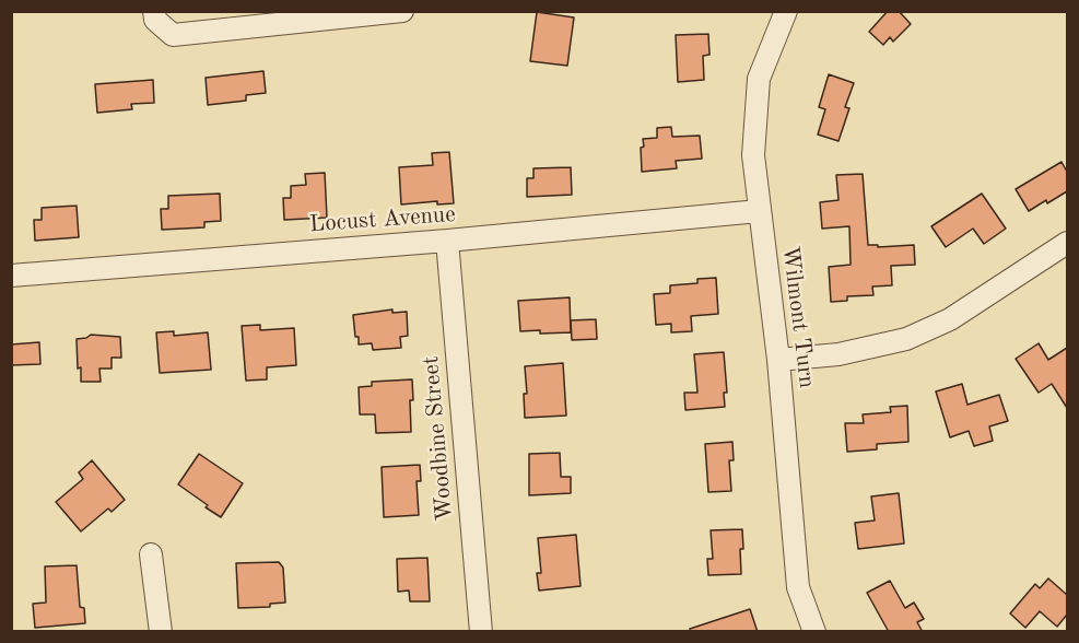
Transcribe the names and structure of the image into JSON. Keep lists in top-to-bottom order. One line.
{"streets":{"street":["Locust Avenue","Wilmont Turn","Woodbine Street"]},"crossings":[["Locust Avenue","Wilmont Turn"],["Locust Avenue","Woodbine Street"]]}
